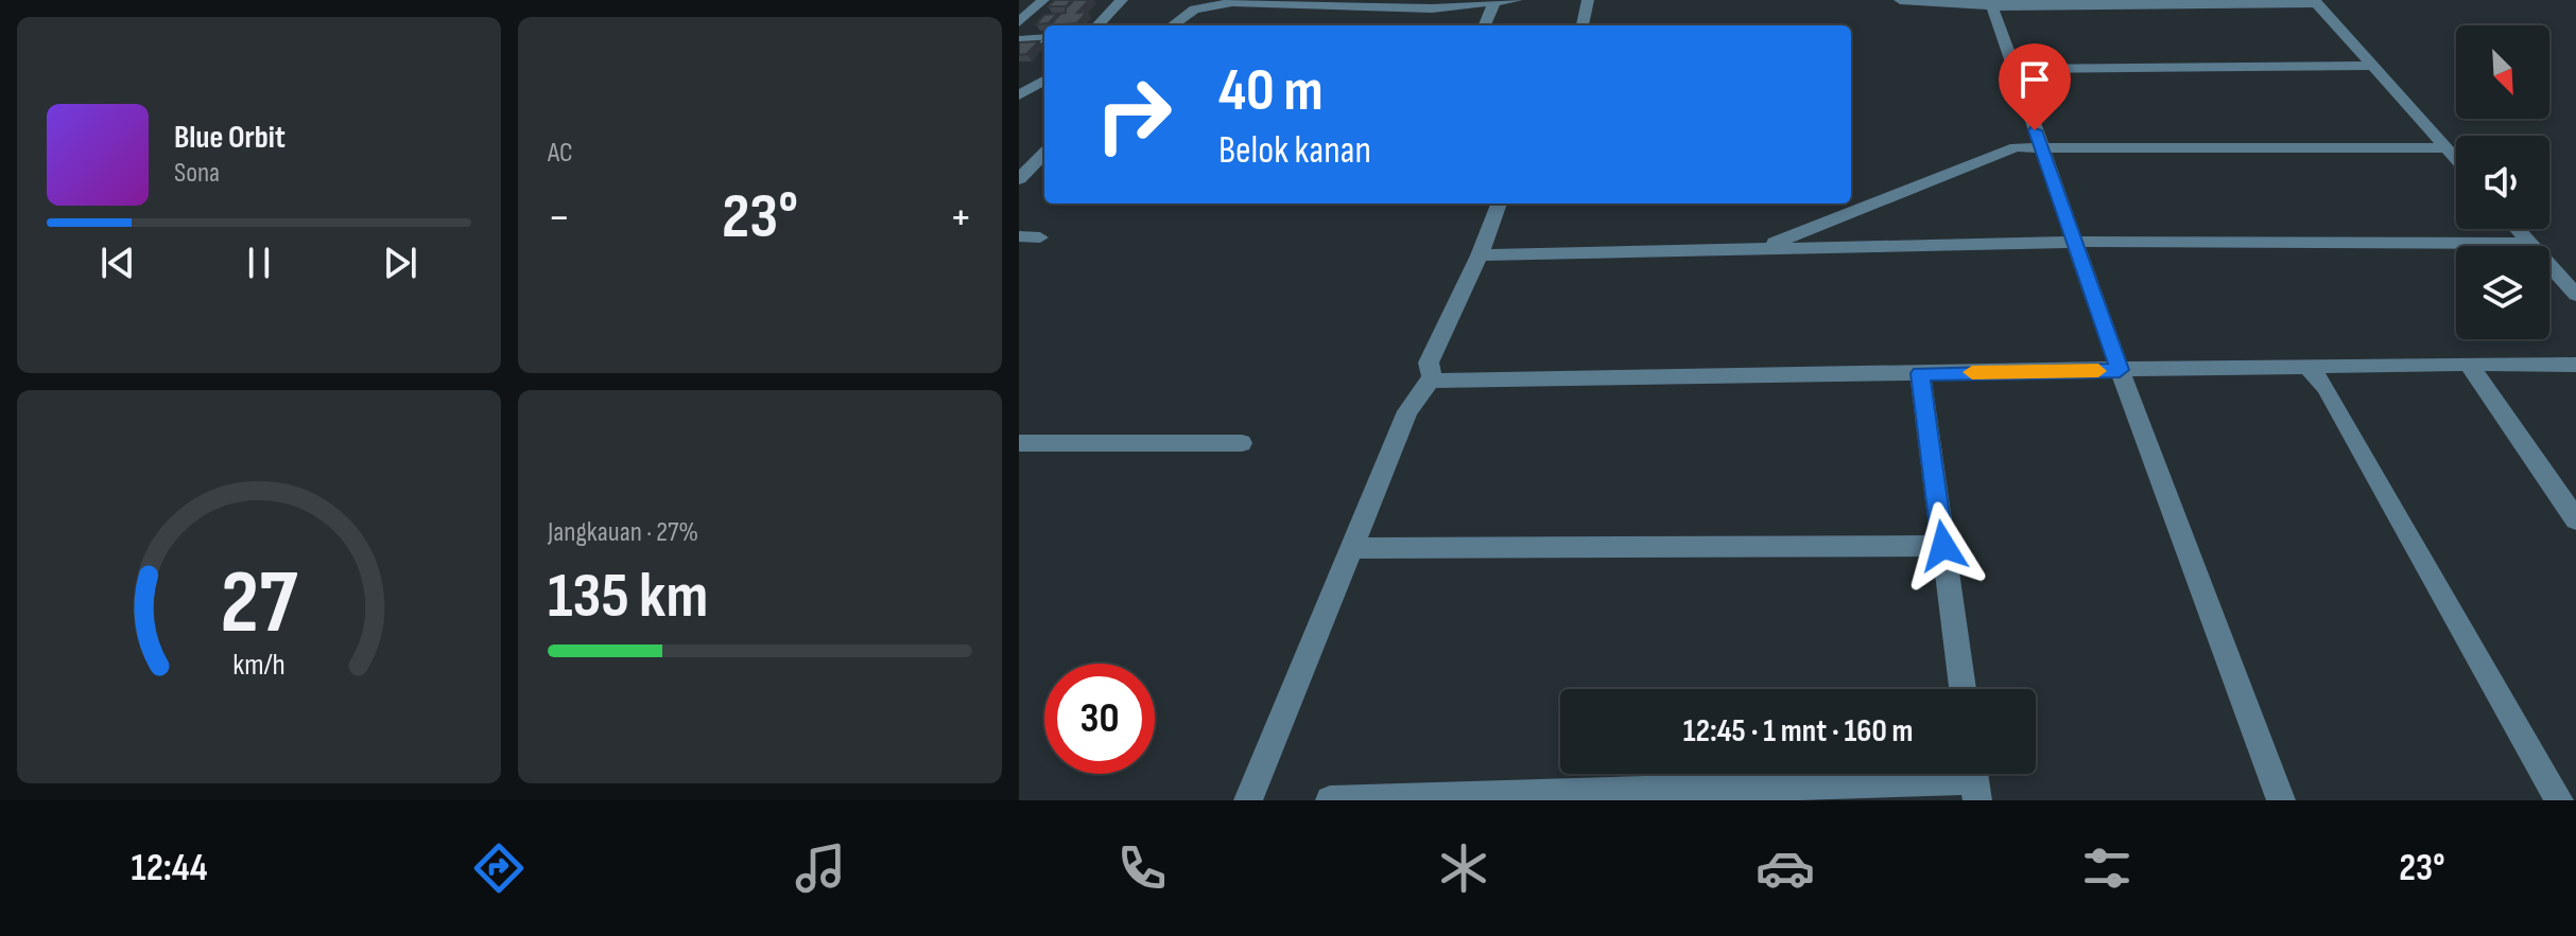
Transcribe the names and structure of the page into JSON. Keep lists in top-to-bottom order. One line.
{"north":"bottom right","page":{"tile":["AC",["Jangkauan · 27%","135 km"]],"turn":["40 m","Belok kanan"],"song":["Blue Orbit","Sona"],"heat":["−","23°","+"],"limit":"30","trip":"12:45 · 1 mnt · 160 m","tabs":["12:44","23°"],"gauge":["27","km/h"]}}
